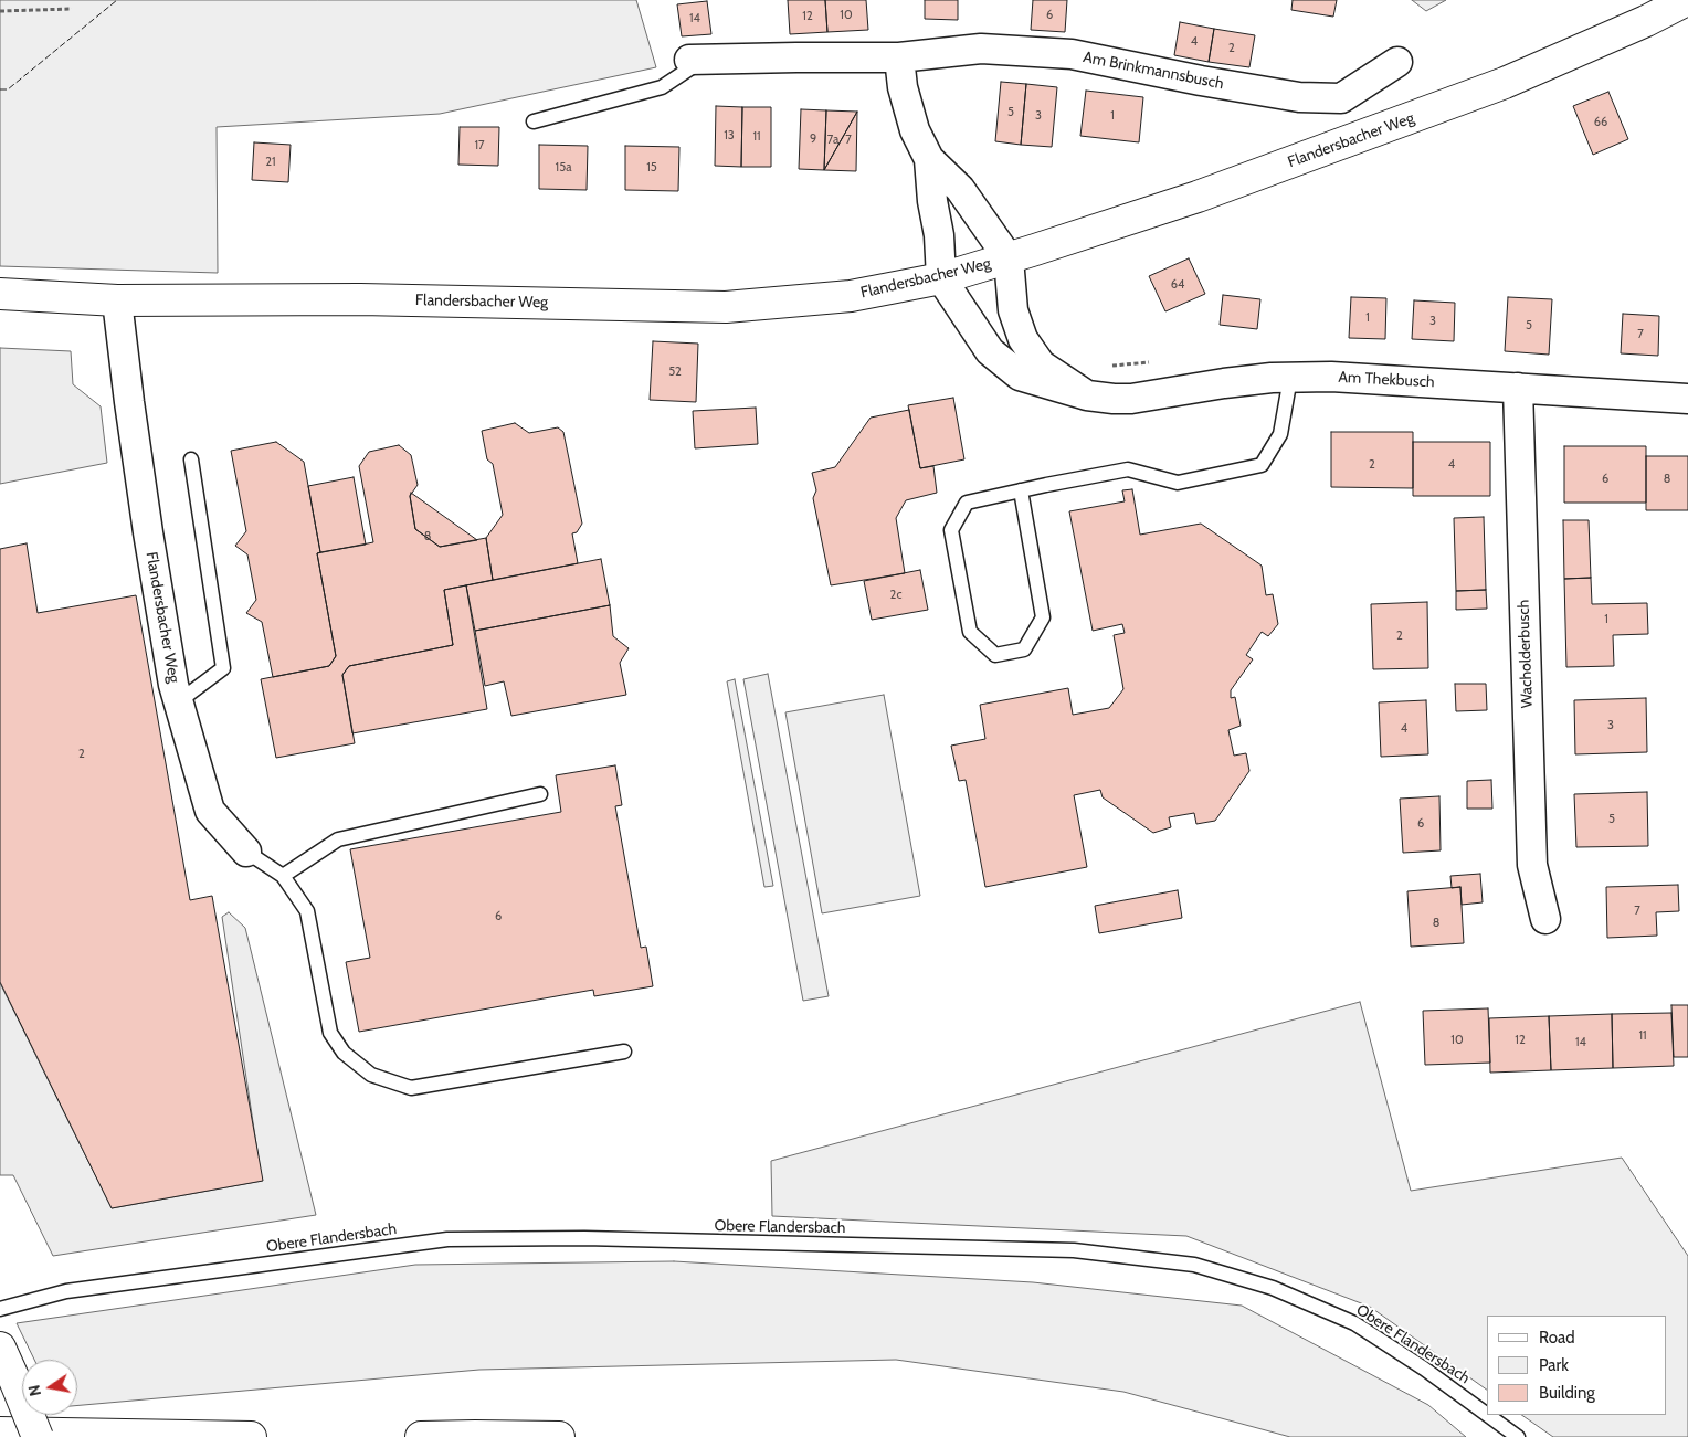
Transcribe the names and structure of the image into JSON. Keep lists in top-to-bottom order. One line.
{"streets":{"main road":["Flandersbacher Weg"],"street":["Am Brinkmannsbusch","Am Thekbusch","Wacholderbusch"],"lane":["Obere Flandersbach"]},"crossings":[["Flandersbacher Weg","Am Thekbusch"],["Am Thekbusch","Wacholderbusch"]],"house_numbers":["10","6","12","14","4","2","5","3","1","66","13","11","9","7a","7","17","21","15a","15","64","1","3","5","7","52","2","4","6","8","8","2c","1","2","3","4","2","5","6","7","6","8","11","10","12","14"],"legend":["Road","Park","Building"],"north":"left"}
